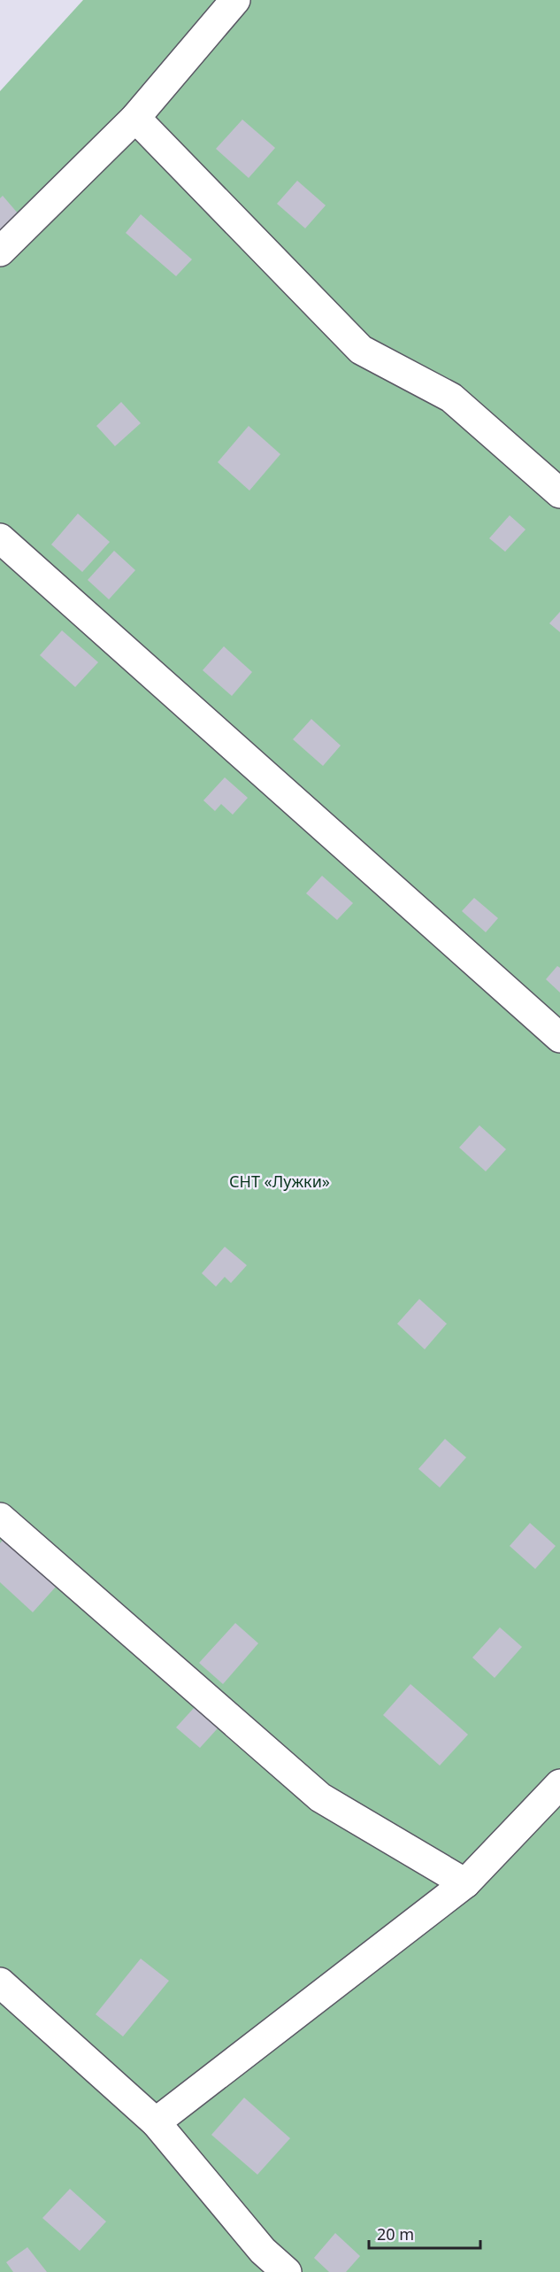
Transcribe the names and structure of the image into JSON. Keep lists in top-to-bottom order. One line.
{"parks":["СНТ «Лужки»"],"scale_bar":"20 m"}
